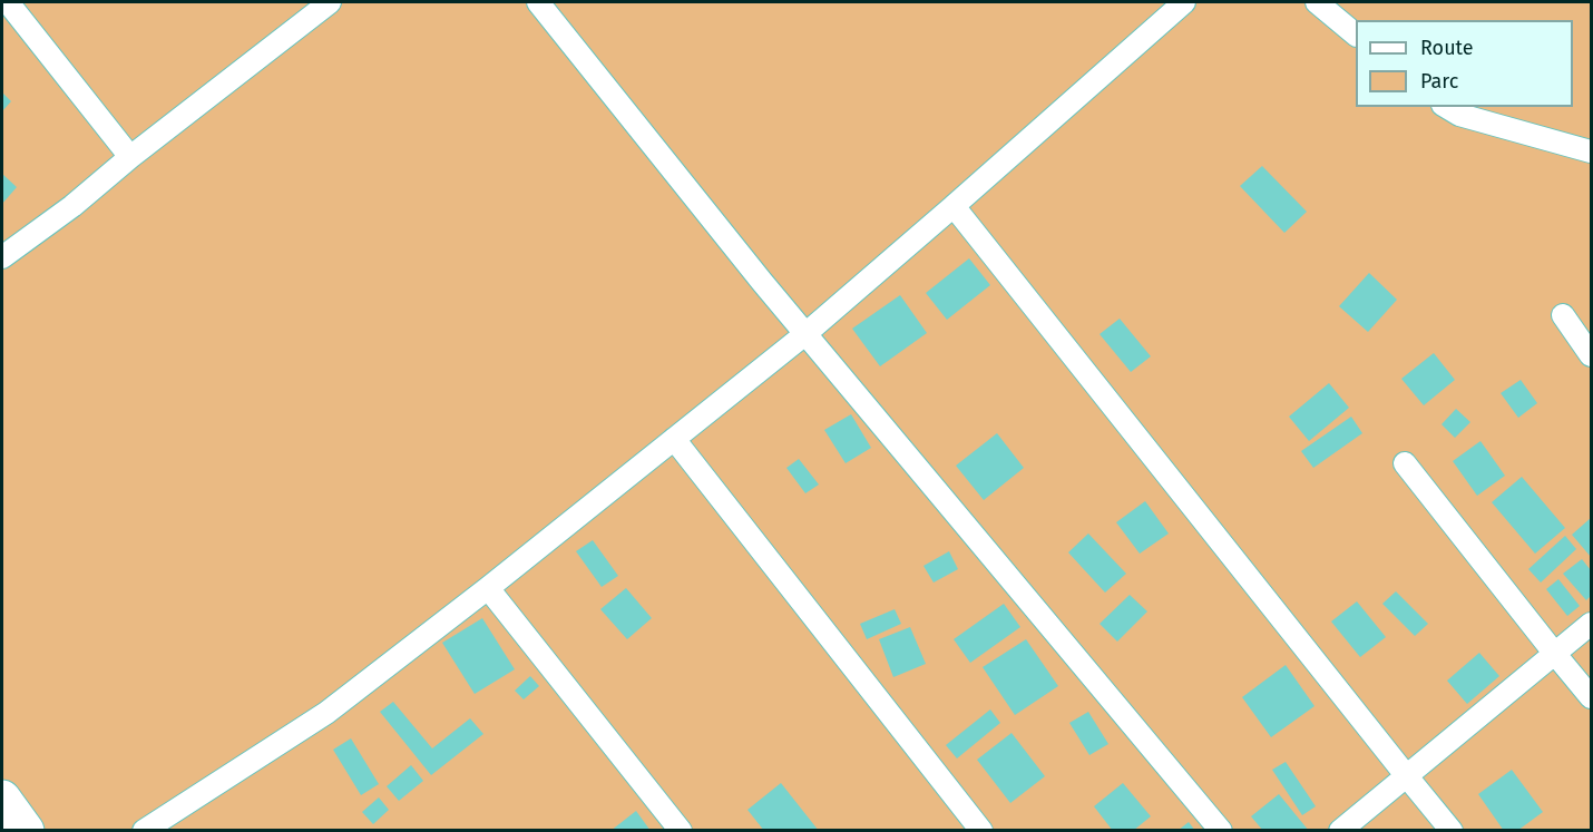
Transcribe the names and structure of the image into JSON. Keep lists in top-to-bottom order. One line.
{"legend":["Route","Parc"]}
